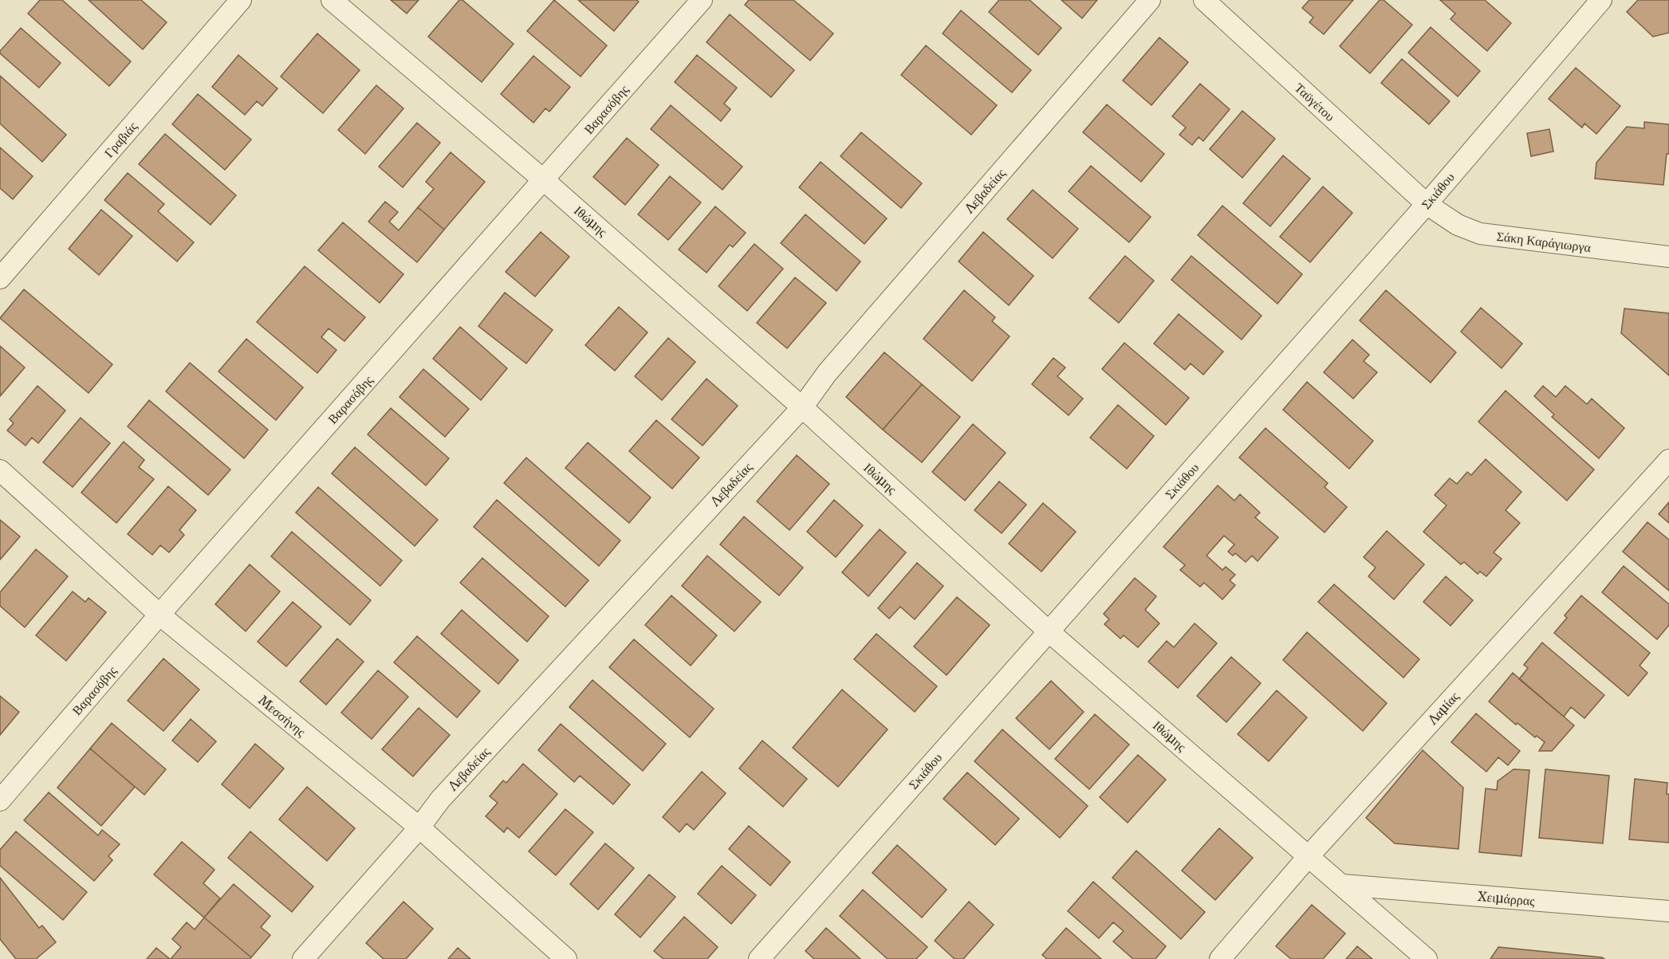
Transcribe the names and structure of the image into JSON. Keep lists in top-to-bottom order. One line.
{"streets":{"street":["Ταϋγέτου","Βαρασόβης","Γραβιάς","Λεβαδείας","Σκιάθου","Ιθώμης","Σάκη Καράγιωργα","Λαμίας","Μεσσήνης","Χειμάρρας"]},"crossings":[["Ταϋγέτου","Σκιάθου"],["Ταϋγέτου","Σάκη Καράγιωργα"],["Βαρασόβης","Ιθώμης"],["Βαρασόβης","Μεσσήνης"],["Λεβαδείας","Ιθώμης"],["Λεβαδείας","Μεσσήνης"],["Σκιάθου","Ιθώμης"],["Σκιάθου","Σάκη Καράγιωργα"],["Ιθώμης","Λαμίας"],["Ιθώμης","Χειμάρρας"]]}
